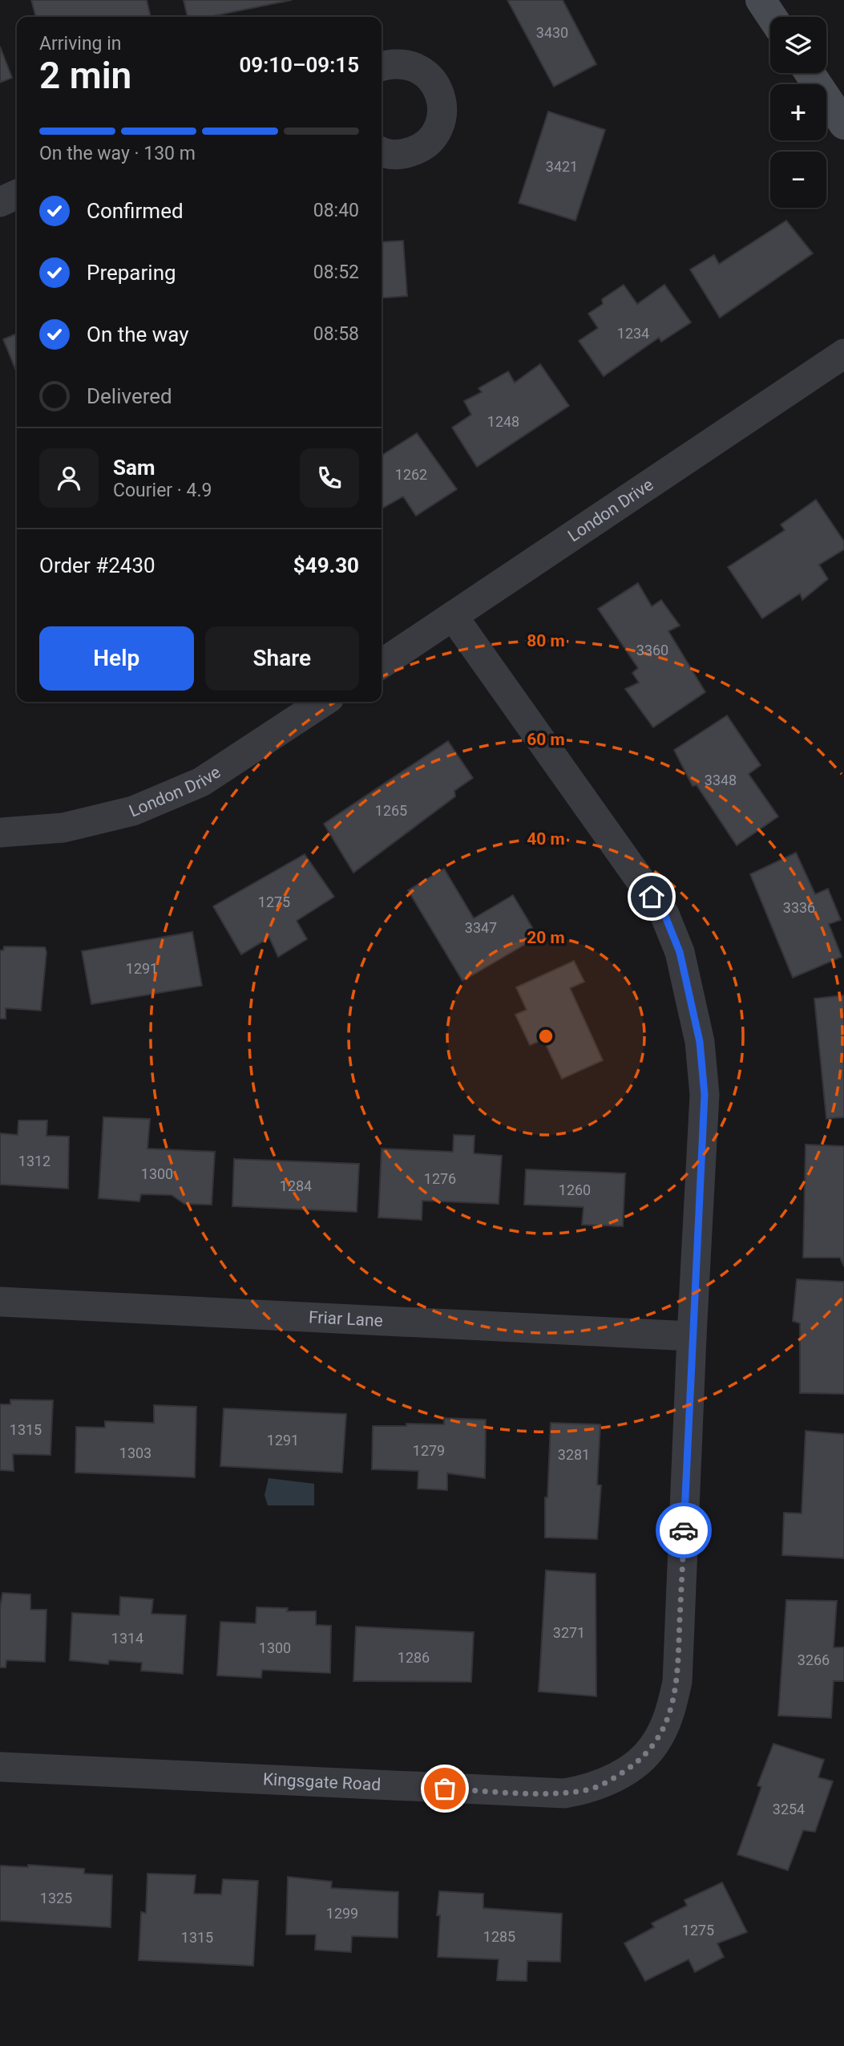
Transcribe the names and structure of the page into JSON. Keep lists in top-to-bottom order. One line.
{"streets":{"street":["London Drive","Friar Lane","Kingsgate Road"]},"crossings":[["London Drive","Kingsgate Road"],["Friar Lane","Kingsgate Road"]],"house_numbers":["3430","3421","1234","1248","1262","3360","3348","1265","1275","3336","3347","1291","1312","1300","1276","1284","1260","1315","1291","1279","1303","3281","3271","1314","1300","1286","3266","3254","1325","1299","1275","1285","1315"],"page":{"map_buttons":["+","−"],"heading":["2 min","Arriving in","09:10–09:15"],"panel":["Sam","Courier · 4.9","Order #2430","$49.30"],"bar":"On the way · 130 m","list":[["Confirmed","08:40"],["Preparing","08:52"],["On the way","08:58"],"Delivered"],"buttons":["Help","Share"]},"rings":["80 m","60 m","40 m","20 m"]}
